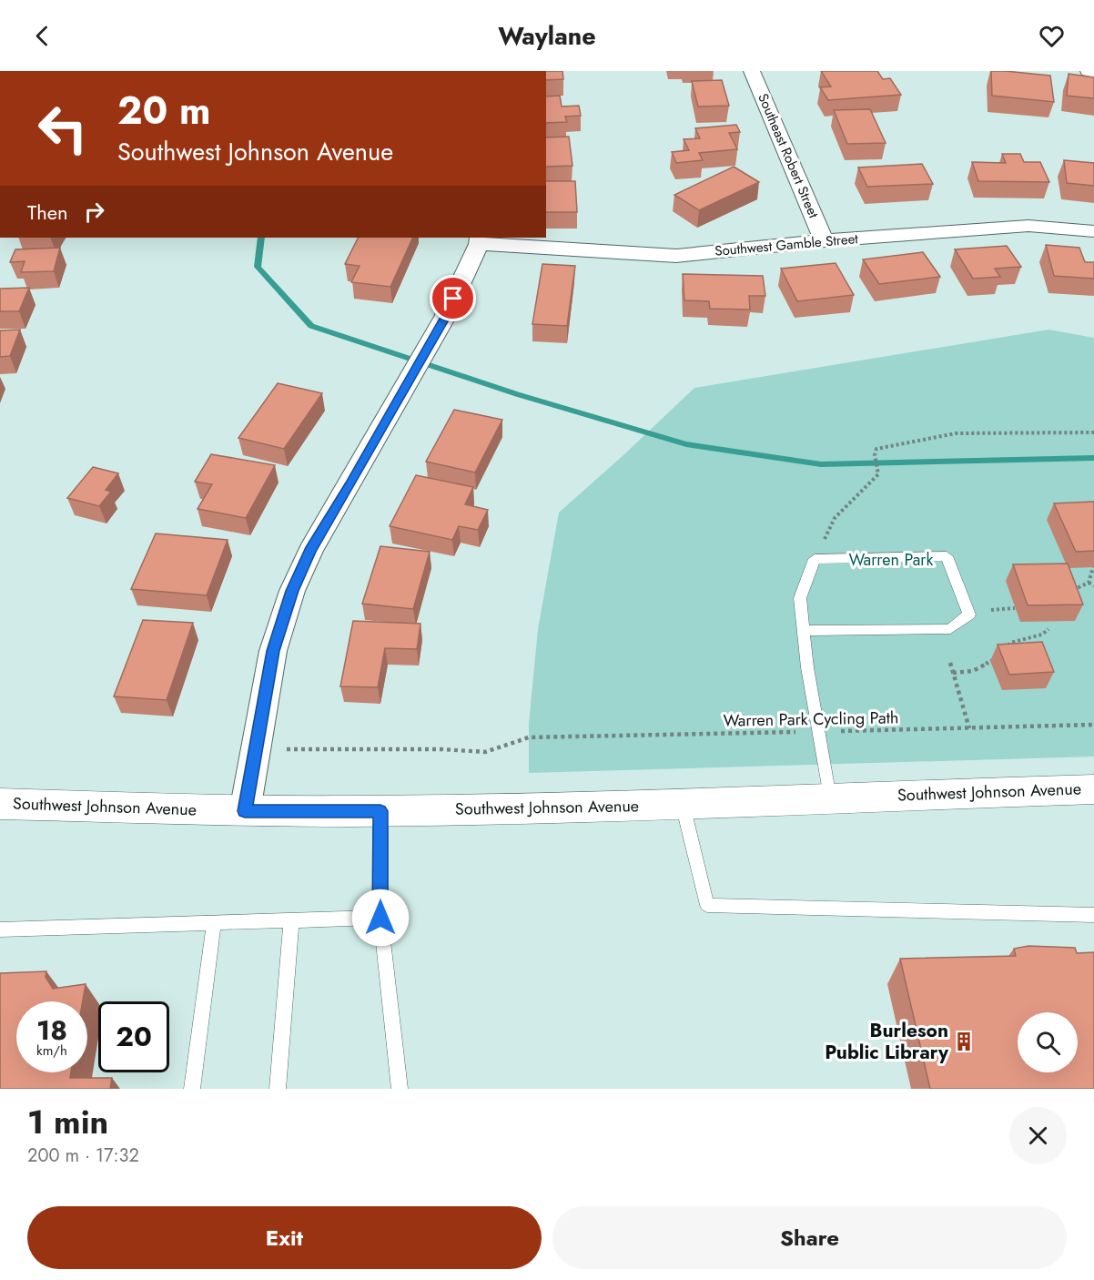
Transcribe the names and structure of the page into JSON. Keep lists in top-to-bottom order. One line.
{"streets":{"street":["Southeast Robert Street","Southwest Gamble Street","Southwest Johnson Avenue"],"path":["Warren Park Cycling Path"]},"crossings":[["Southeast Robert Street","Southwest Gamble Street"]],"parks":["Warren Park"],"places":{"building":["Burleson Public Library"]},"page":{"header":"Waylane","turn":["20 m","Southwest Johnson Avenue"],"then":"Then","speed":"18 km/h","limit":"20","heading":["1 min","200 m · 17:32"],"buttons":["Exit","Share"]}}
